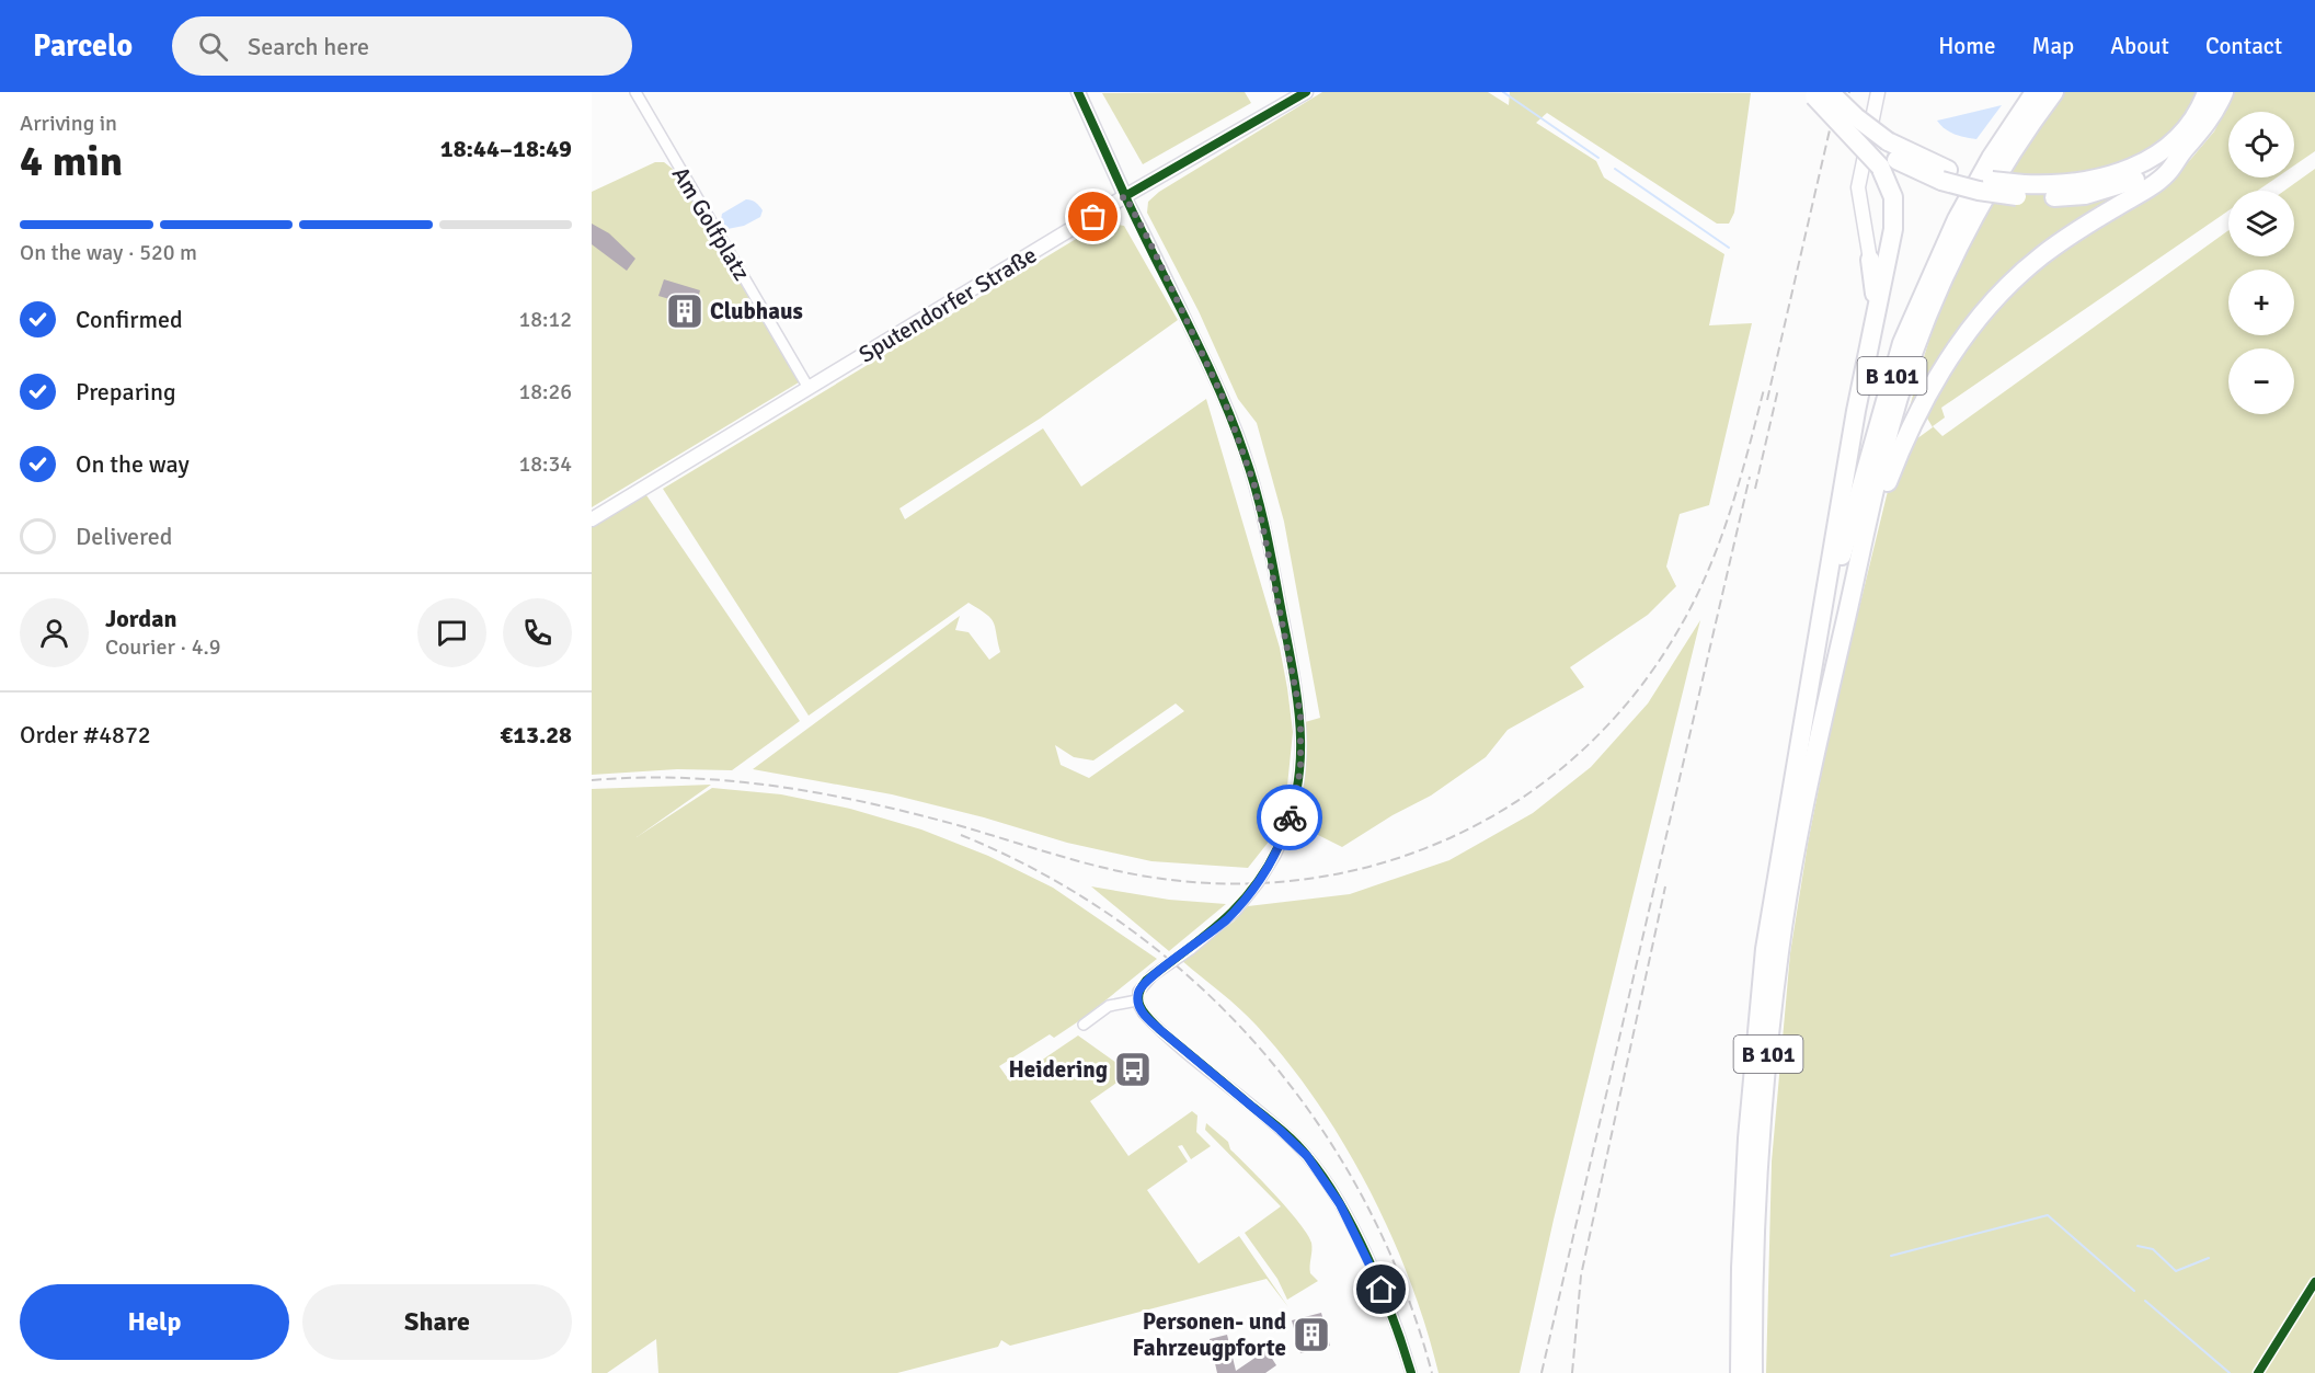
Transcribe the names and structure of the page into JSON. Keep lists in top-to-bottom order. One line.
{"streets":{"highway":["B 101"],"main road":["Sputendorfer Straße"],"street":["Am Golfplatz"]},"crossings":[["Am Golfplatz","Sputendorfer Straße"]],"places":{"building":["Clubhaus","Personen- und Fahrzeugpforte"],"bus stop":["Heidering"]},"page":{"header":"Parcelo","search":"Search here","nav":["Home","Map","About","Contact"],"heading":["4 min","Arriving in","18:44–18:49"],"panel":["Jordan","Courier · 4.9","Order #4872","€13.28"],"map_buttons":["+","−"],"bar":"On the way · 520 m","list":[["Confirmed","18:12"],["Preparing","18:26"],["On the way","18:34"],"Delivered"],"buttons":["Help","Share"]}}
